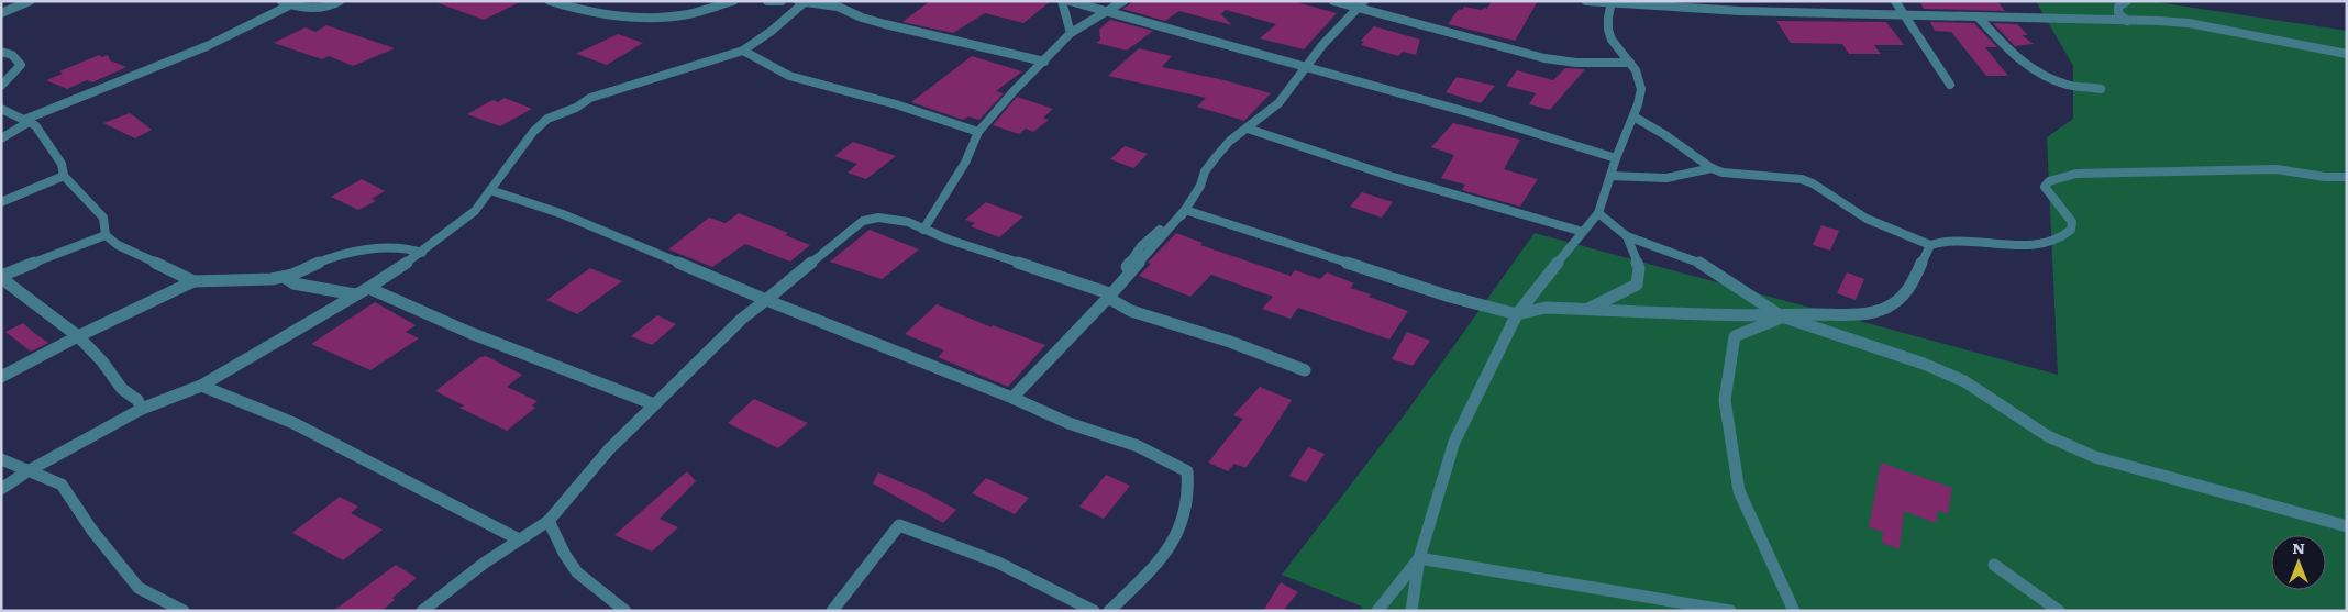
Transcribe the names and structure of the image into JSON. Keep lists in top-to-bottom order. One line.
{"north":"top"}
